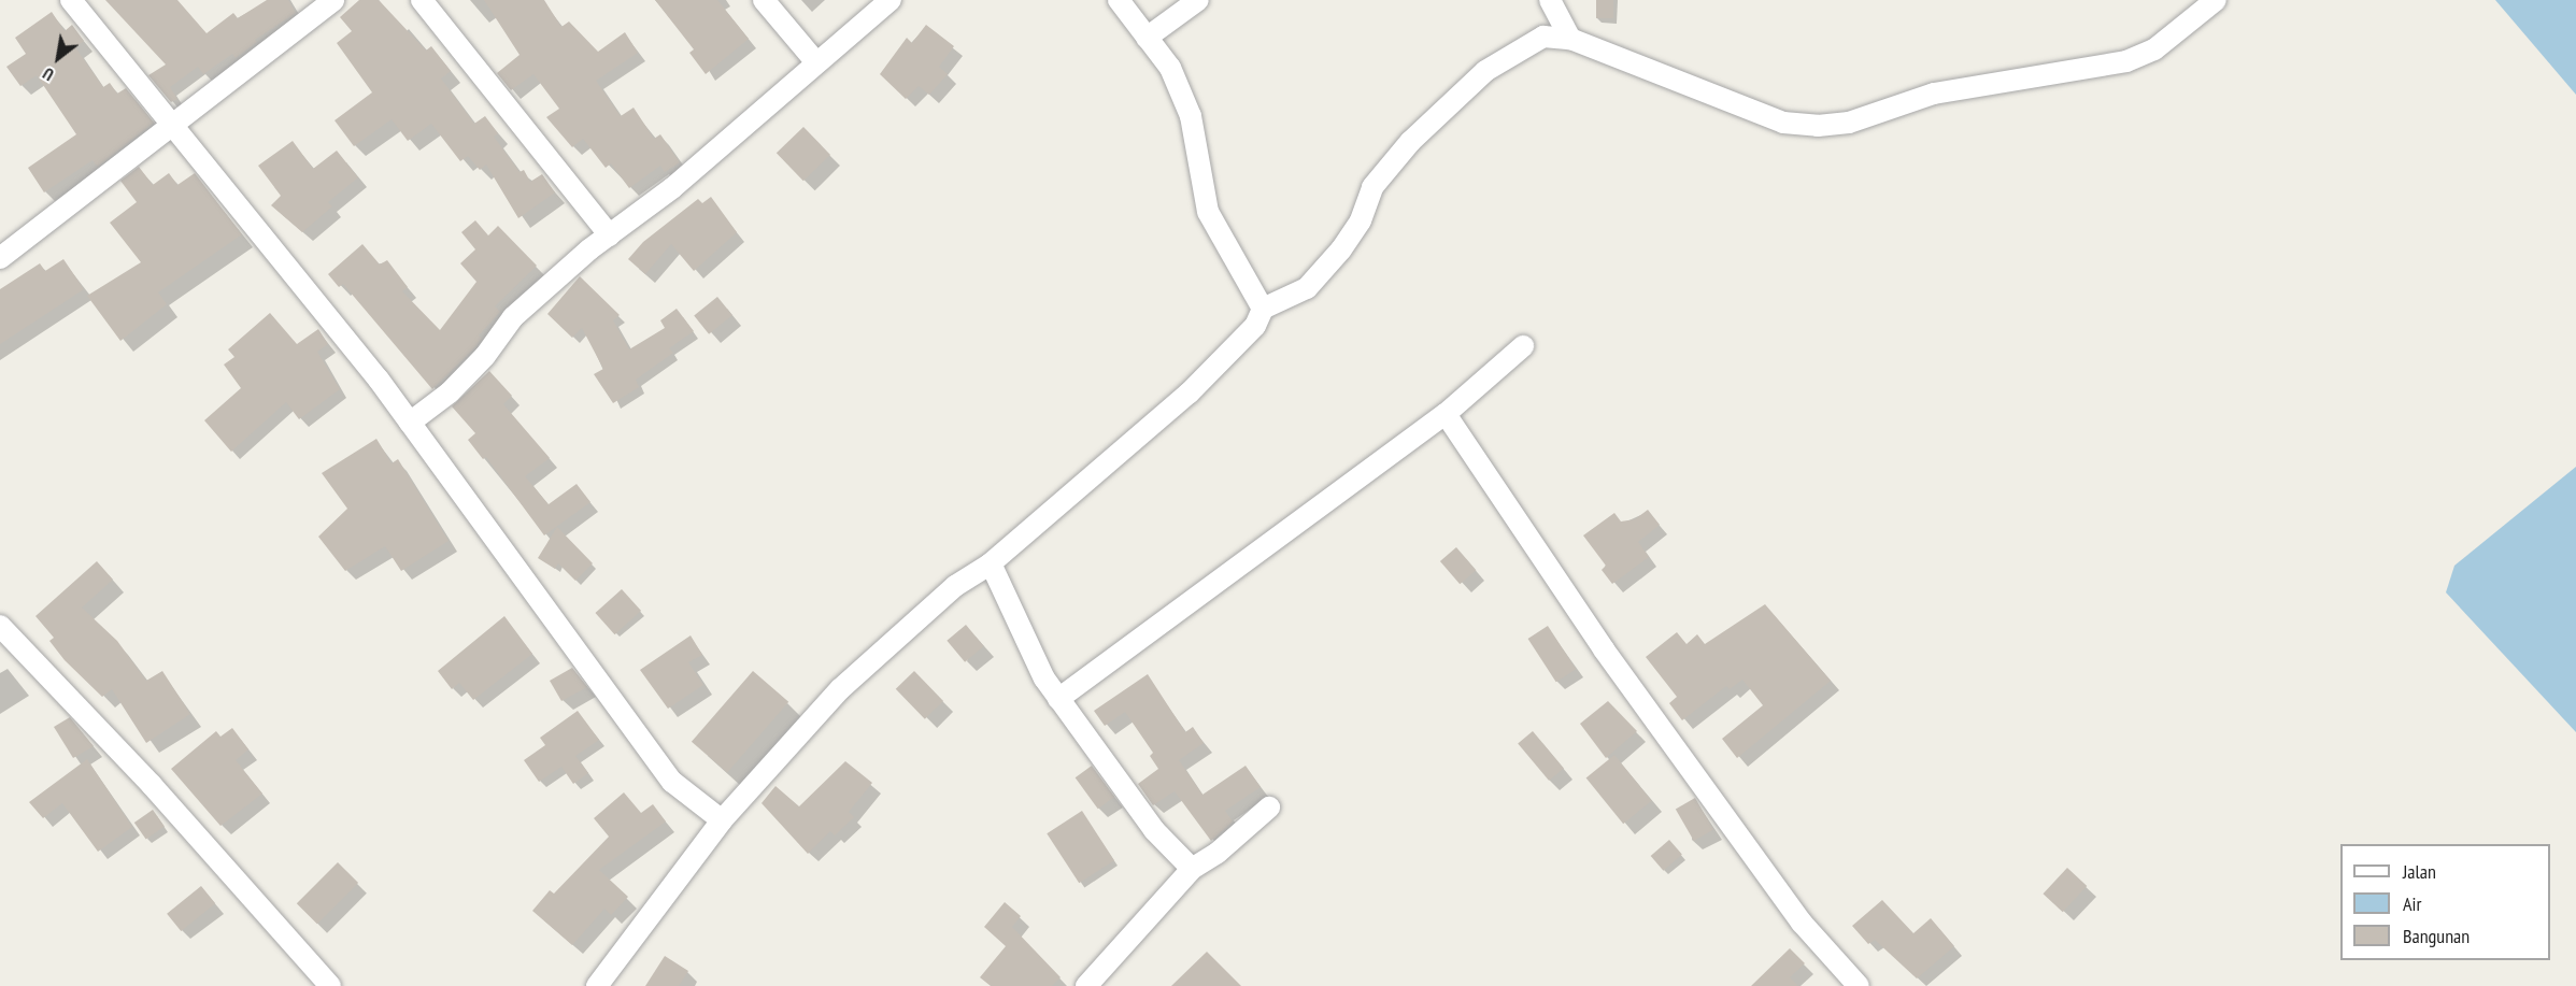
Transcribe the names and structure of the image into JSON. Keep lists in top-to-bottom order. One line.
{"legend":["Jalan","Air","Bangunan"],"north":"bottom left"}
